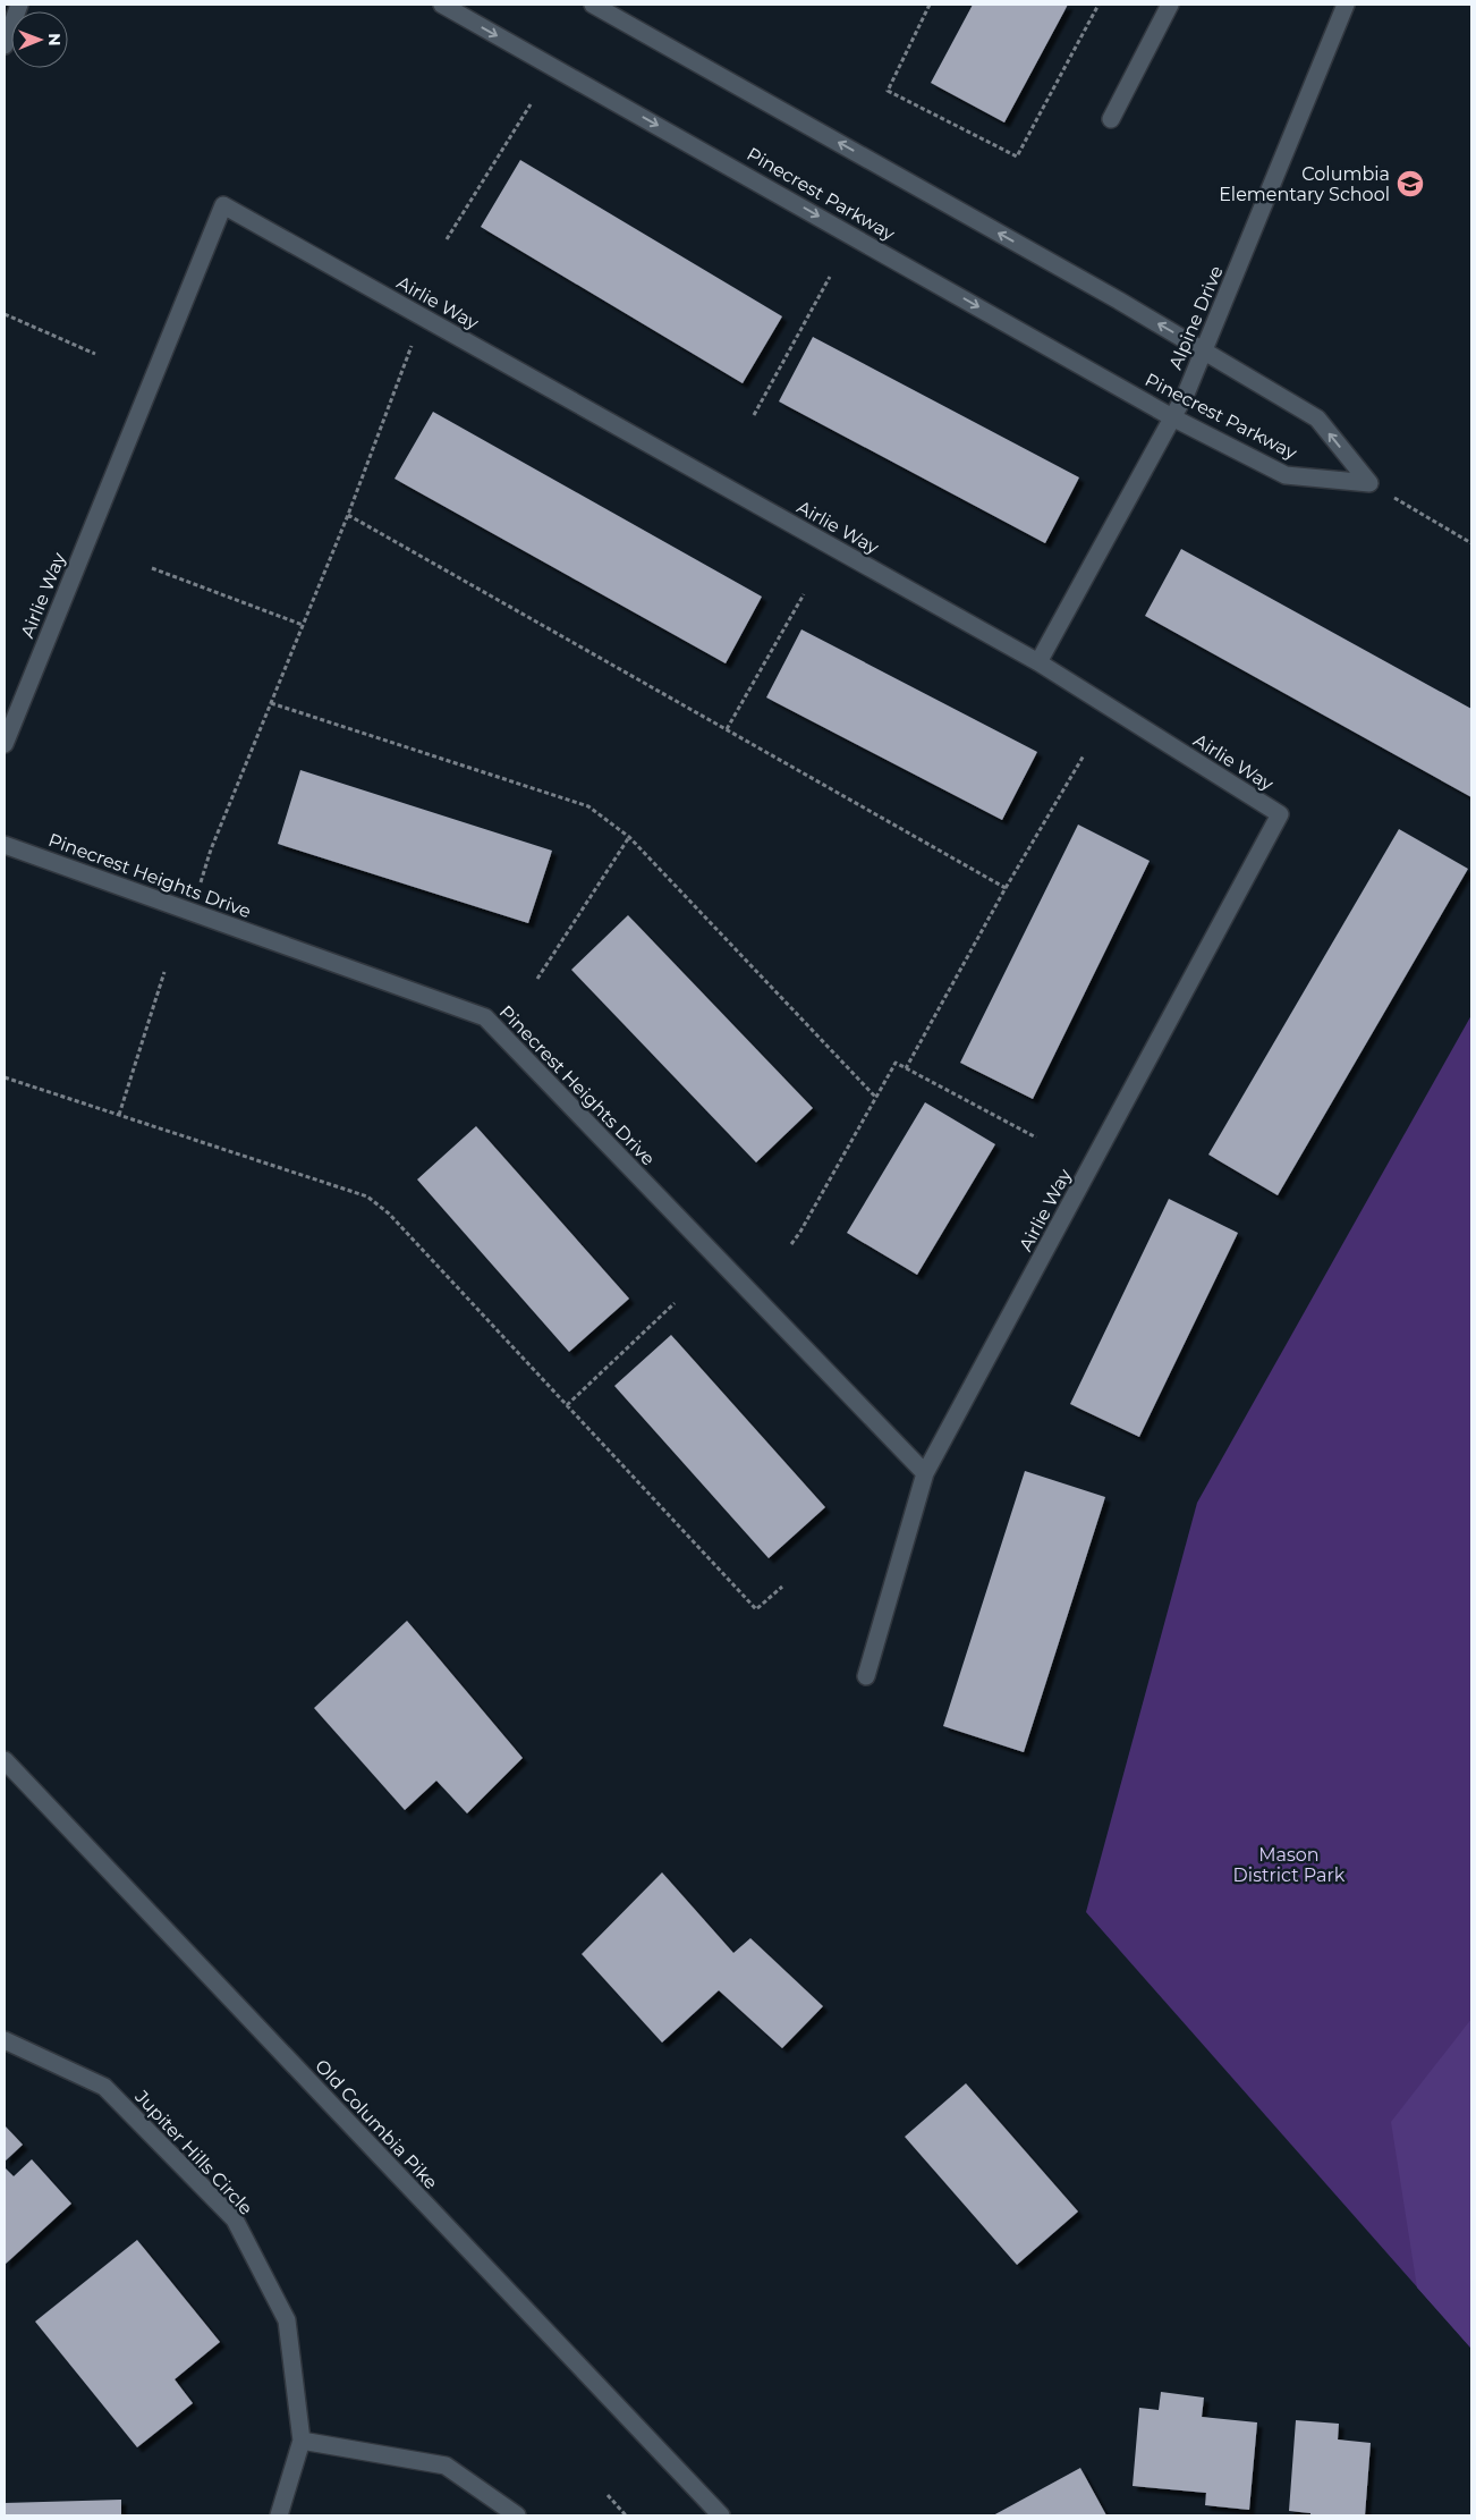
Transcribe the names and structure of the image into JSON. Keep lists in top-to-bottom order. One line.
{"streets":{"street":["Pinecrest Parkway","Airlie Way","Alpine Drive","Pinecrest Heights Drive","Old Columbia Pike","Jupiter Hills Circle"]},"crossings":[["Pinecrest Parkway","Alpine Drive"],["Airlie Way","Alpine Drive"],["Airlie Way","Pinecrest Heights Drive"]],"parks":["Mason District Park"],"places":{"school or university":["Columbia Elementary School"]},"north":"right"}
